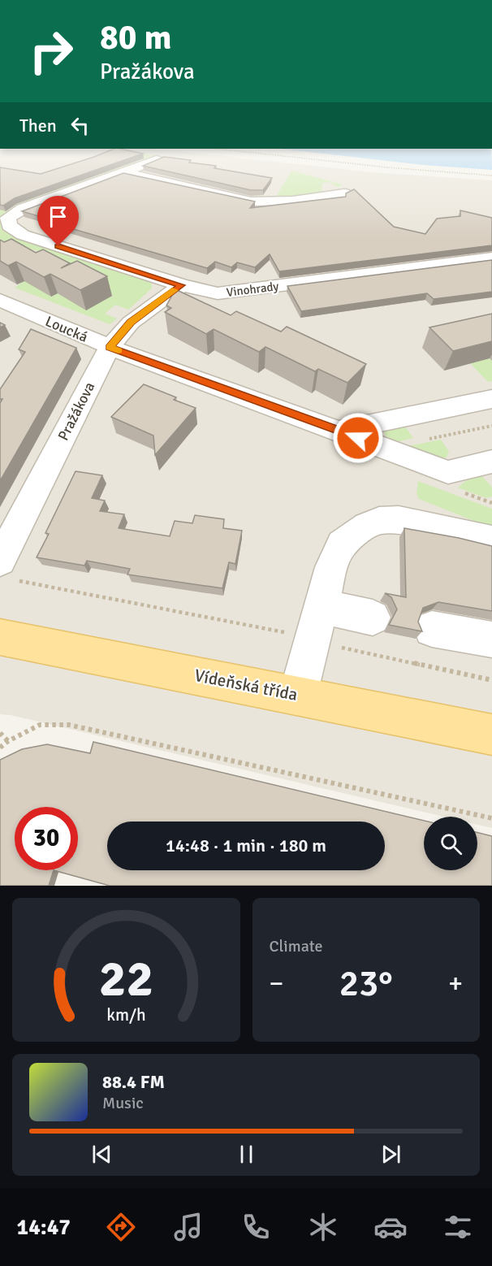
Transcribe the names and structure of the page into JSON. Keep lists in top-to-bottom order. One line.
{"streets":{"main road":["Vídeňská třída"],"street":["Vinohrady","Loucká","Pražákova"]},"crossings":[["Vinohrady","Pražákova"],["Loucká","Pražákova"]],"page":{"turn":["80 m","Pražákova"],"then":"Then","limit":"30","trip":"14:48 · 1 min · 180 m","tile":"Climate","heat":["−","23°","+"],"song":["88.4 FM","Music"],"tabs":"14:47","gauge":["22","km/h"]}}
